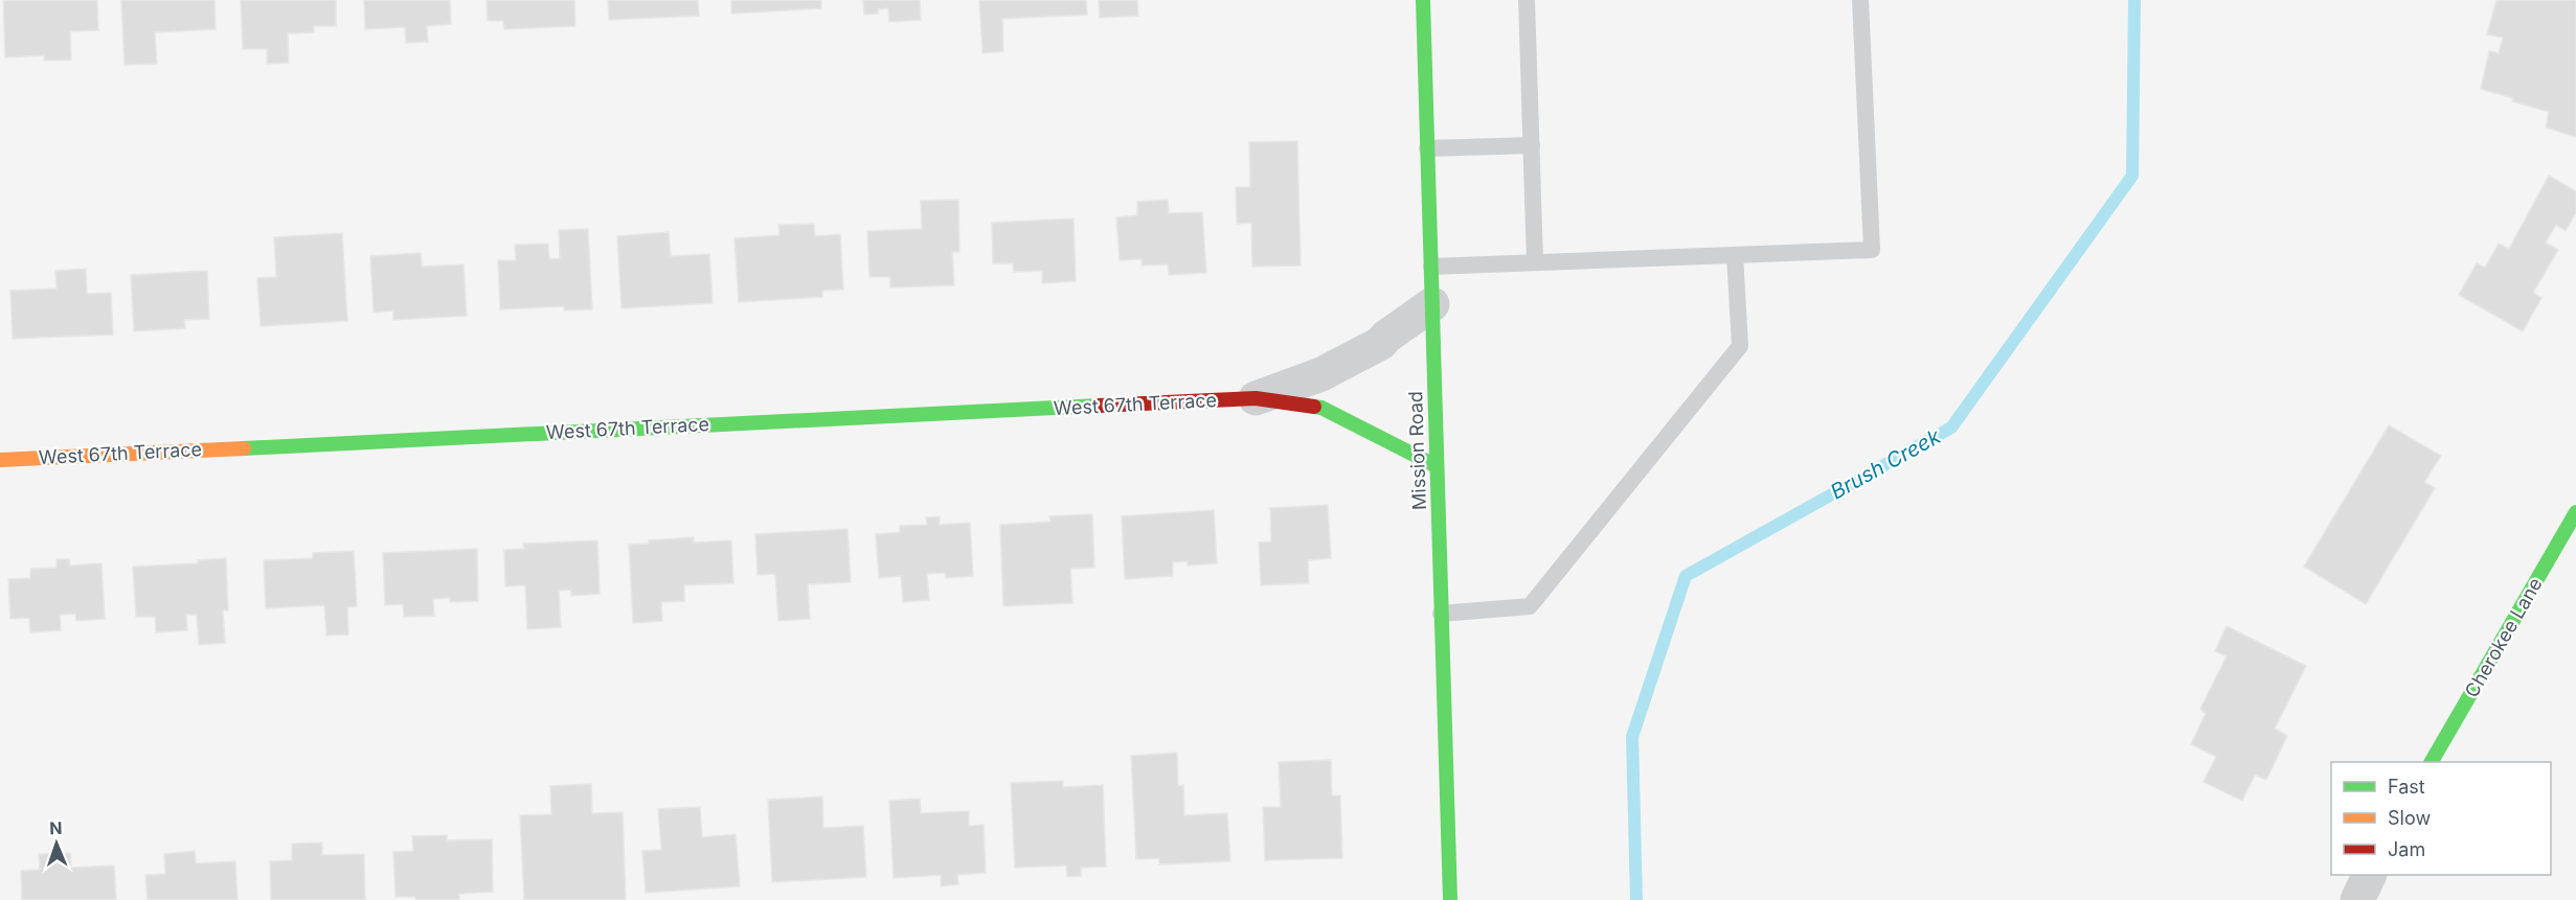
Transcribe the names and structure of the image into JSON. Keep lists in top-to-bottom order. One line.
{"streets":{"street":["West 67th Terrace","Mission Road","Cherokee Lane"]},"crossings":[["West 67th Terrace","Mission Road"]],"water":["Brush Creek"],"legend":["Fast","Slow","Jam"],"north":"top"}
